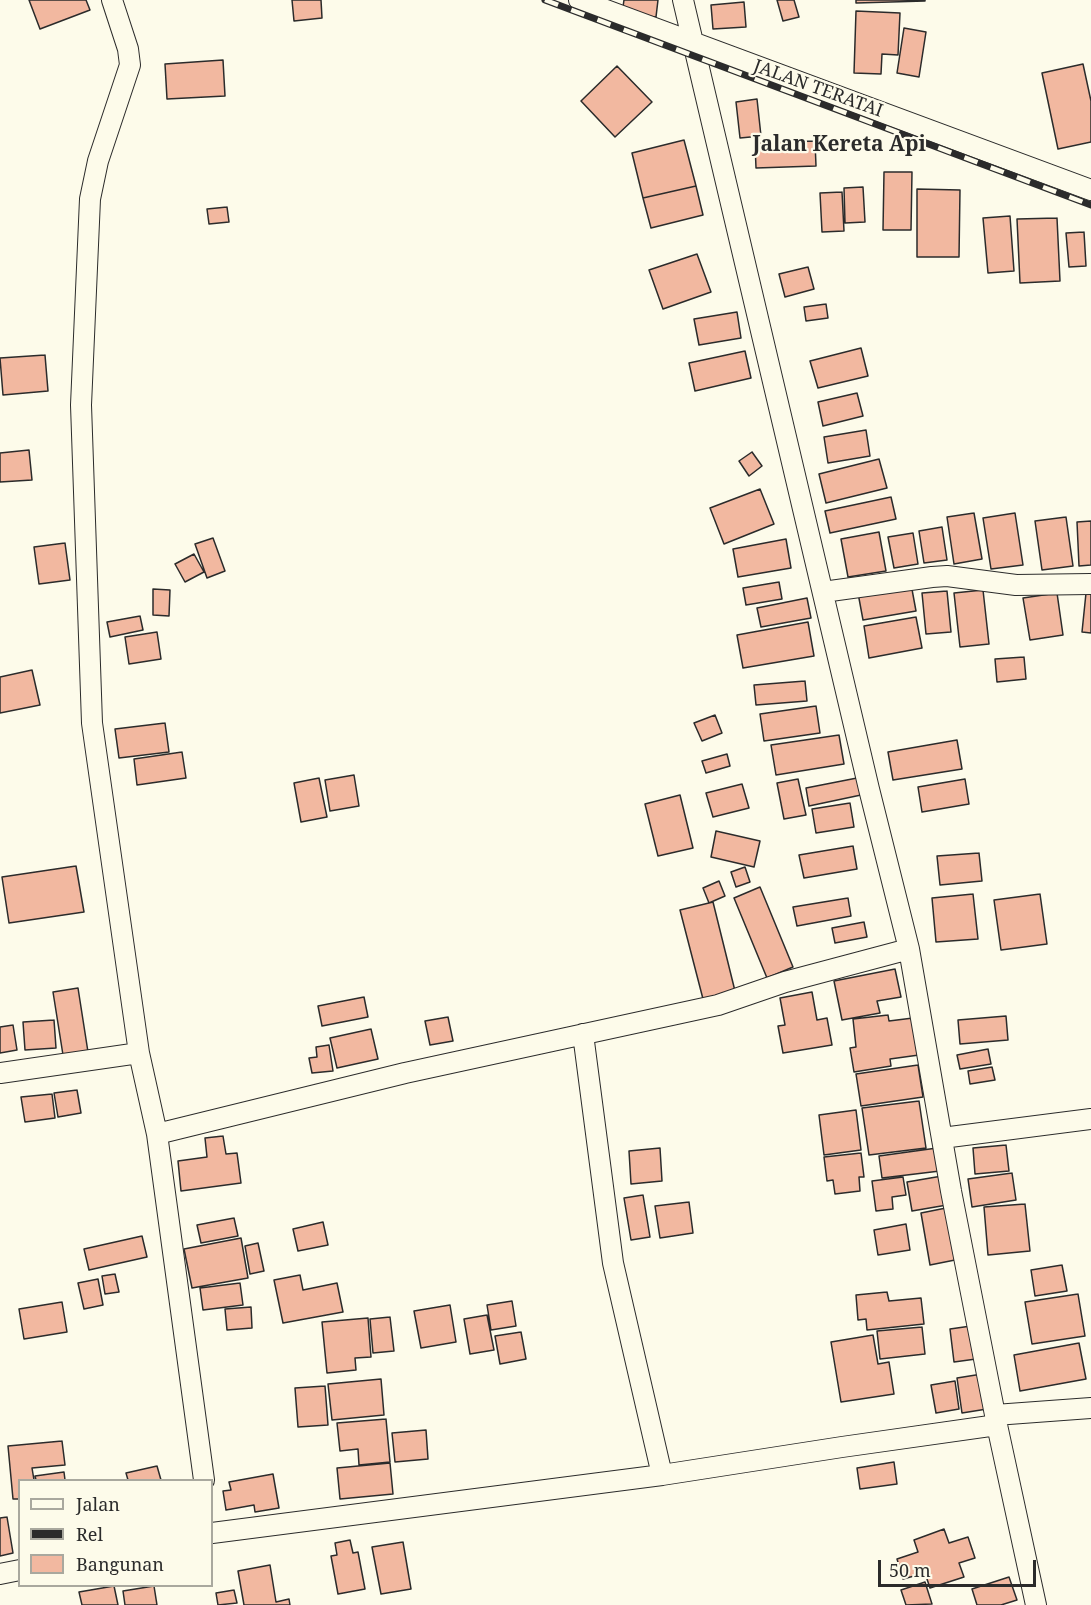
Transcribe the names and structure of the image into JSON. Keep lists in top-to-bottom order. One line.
{"streets":{"street":["JALAN TERATAI"]},"districts":["Jalan Kereta Api"],"legend":["Jalan","Rel","Bangunan"],"scale_bar":"50 m"}
